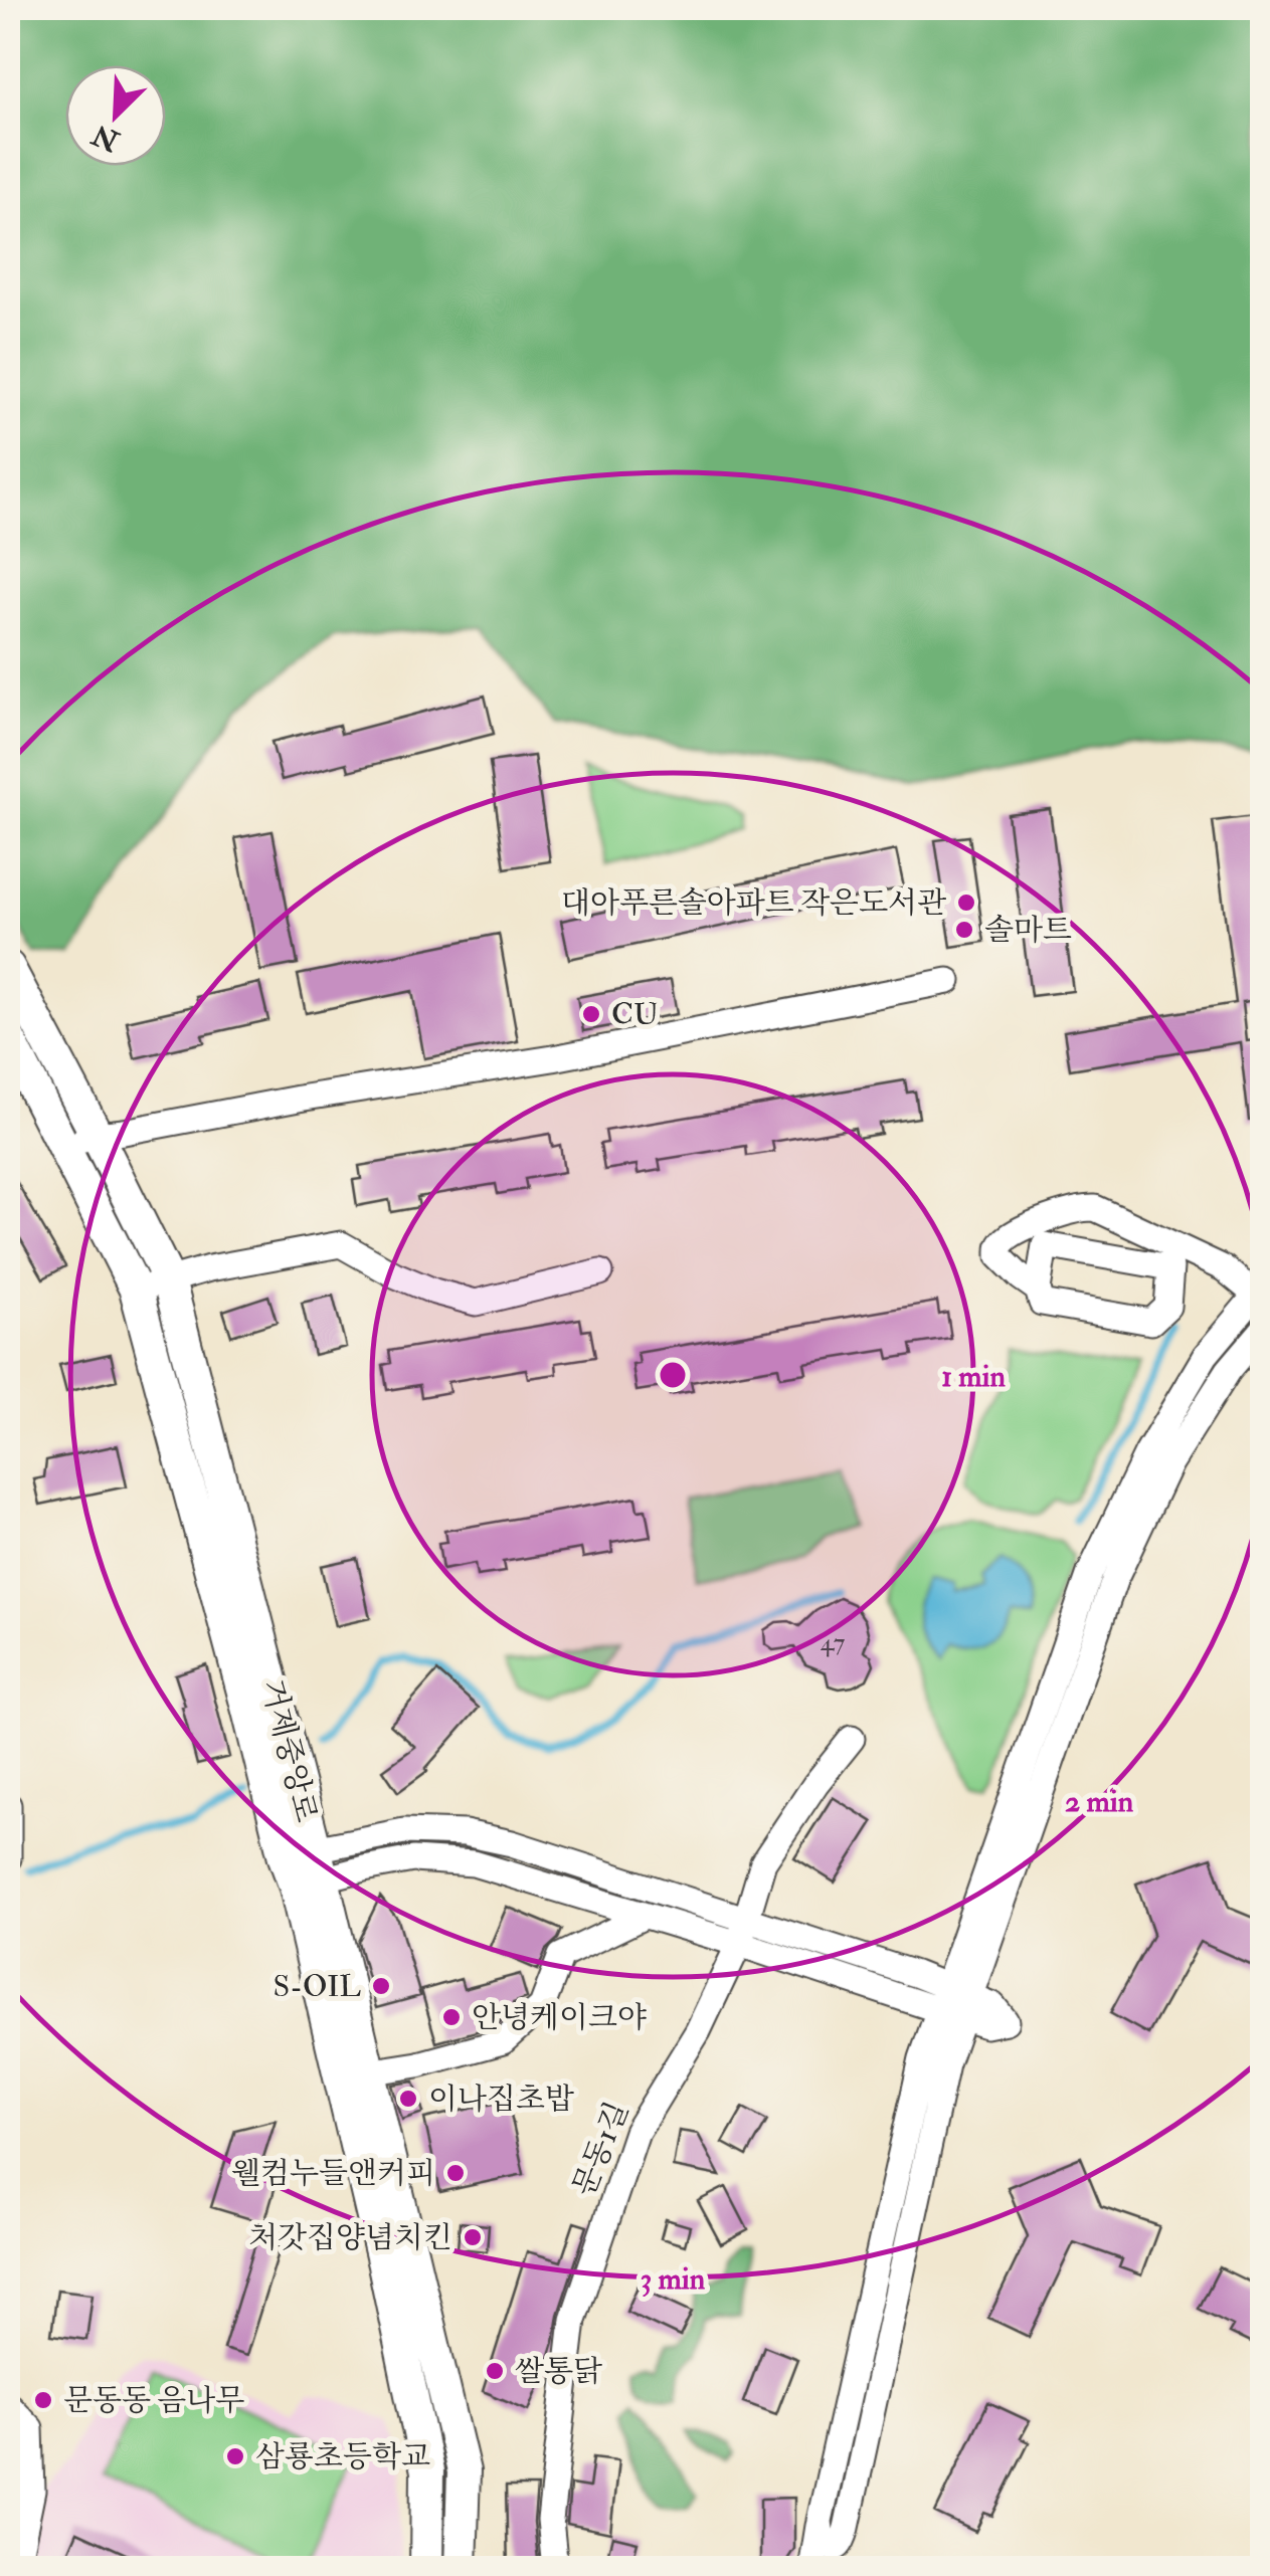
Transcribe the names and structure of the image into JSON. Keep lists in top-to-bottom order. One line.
{"streets":{"main road":["거제중앙로"],"street":["문동1길"]},"places":["대아푸른솔아파트 작은도서관","솔마트","CU","S-OIL","안녕케이크야","이나집초밥","웰컴누들앤커피","처갓집양념치킨","쌀통닭","문동동 음나무","삼룡초등학교"],"house_numbers":["47"],"north":"bottom left","rings":["1 min","2 min","3 min"]}
